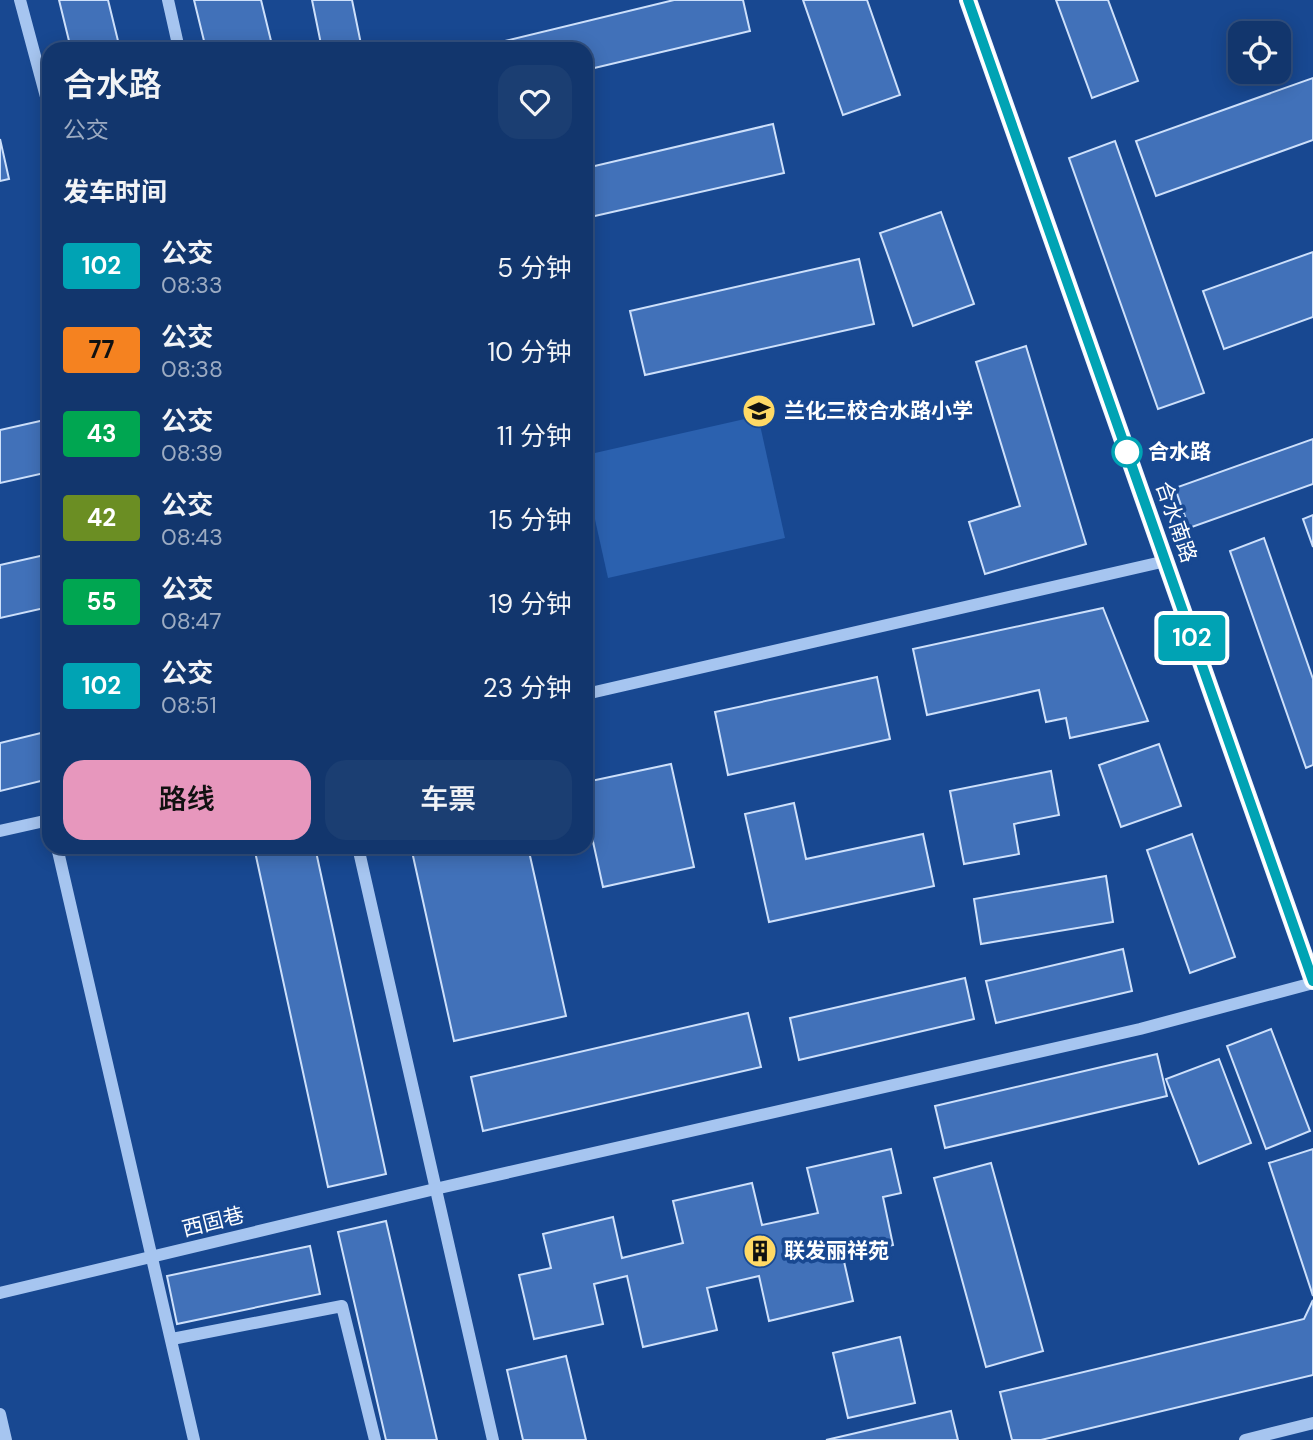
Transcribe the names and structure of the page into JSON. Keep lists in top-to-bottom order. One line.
{"streets":{"main road":["合水南路"],"street":["西固巷"]},"crossings":[["合水南路","西固巷"]],"places":{"school or university":["兰化三校合水路小学"],"other":["合水路"],"building":["联发丽祥苑"]},"lines":["bus line 102"],"page":{"on_map":"102","heading":[["合水路","公交"],"发车时间"],"list":[{"mark":"102","name":"公交","note":"08:33","value":"5 分钟"},{"mark":"77","name":"公交","note":"08:38","value":"10 分钟"},{"mark":"43","name":"公交","note":"08:39","value":"11 分钟"},{"mark":"42","name":"公交","note":"08:43","value":"15 分钟"},{"mark":"55","name":"公交","note":"08:47","value":"19 分钟"},{"mark":"102","name":"公交","note":"08:51","value":"23 分钟"}],"buttons":["路线","车票"]}}
